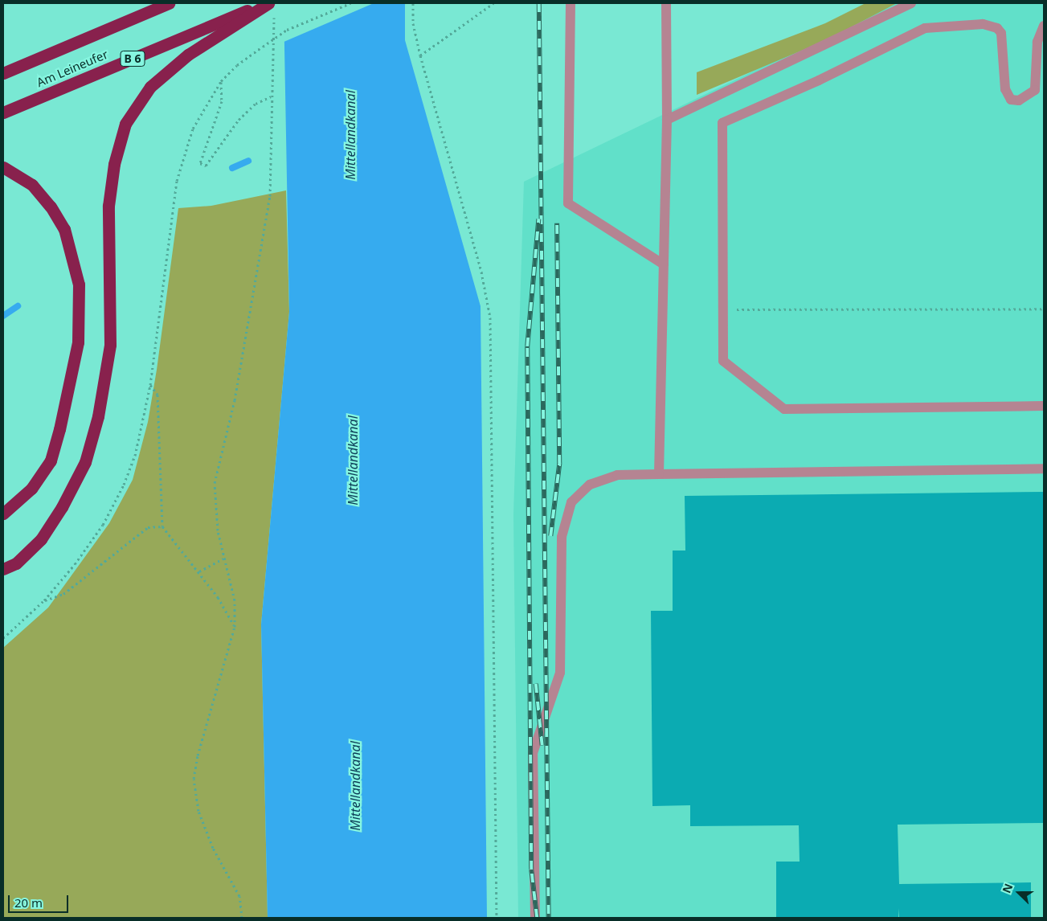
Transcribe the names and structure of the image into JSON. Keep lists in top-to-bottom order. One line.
{"streets":{"highway":["B 6","Am Leineufer"]},"water":["Mittellandkanal"],"scale_bar":"20 m","north":"left"}
